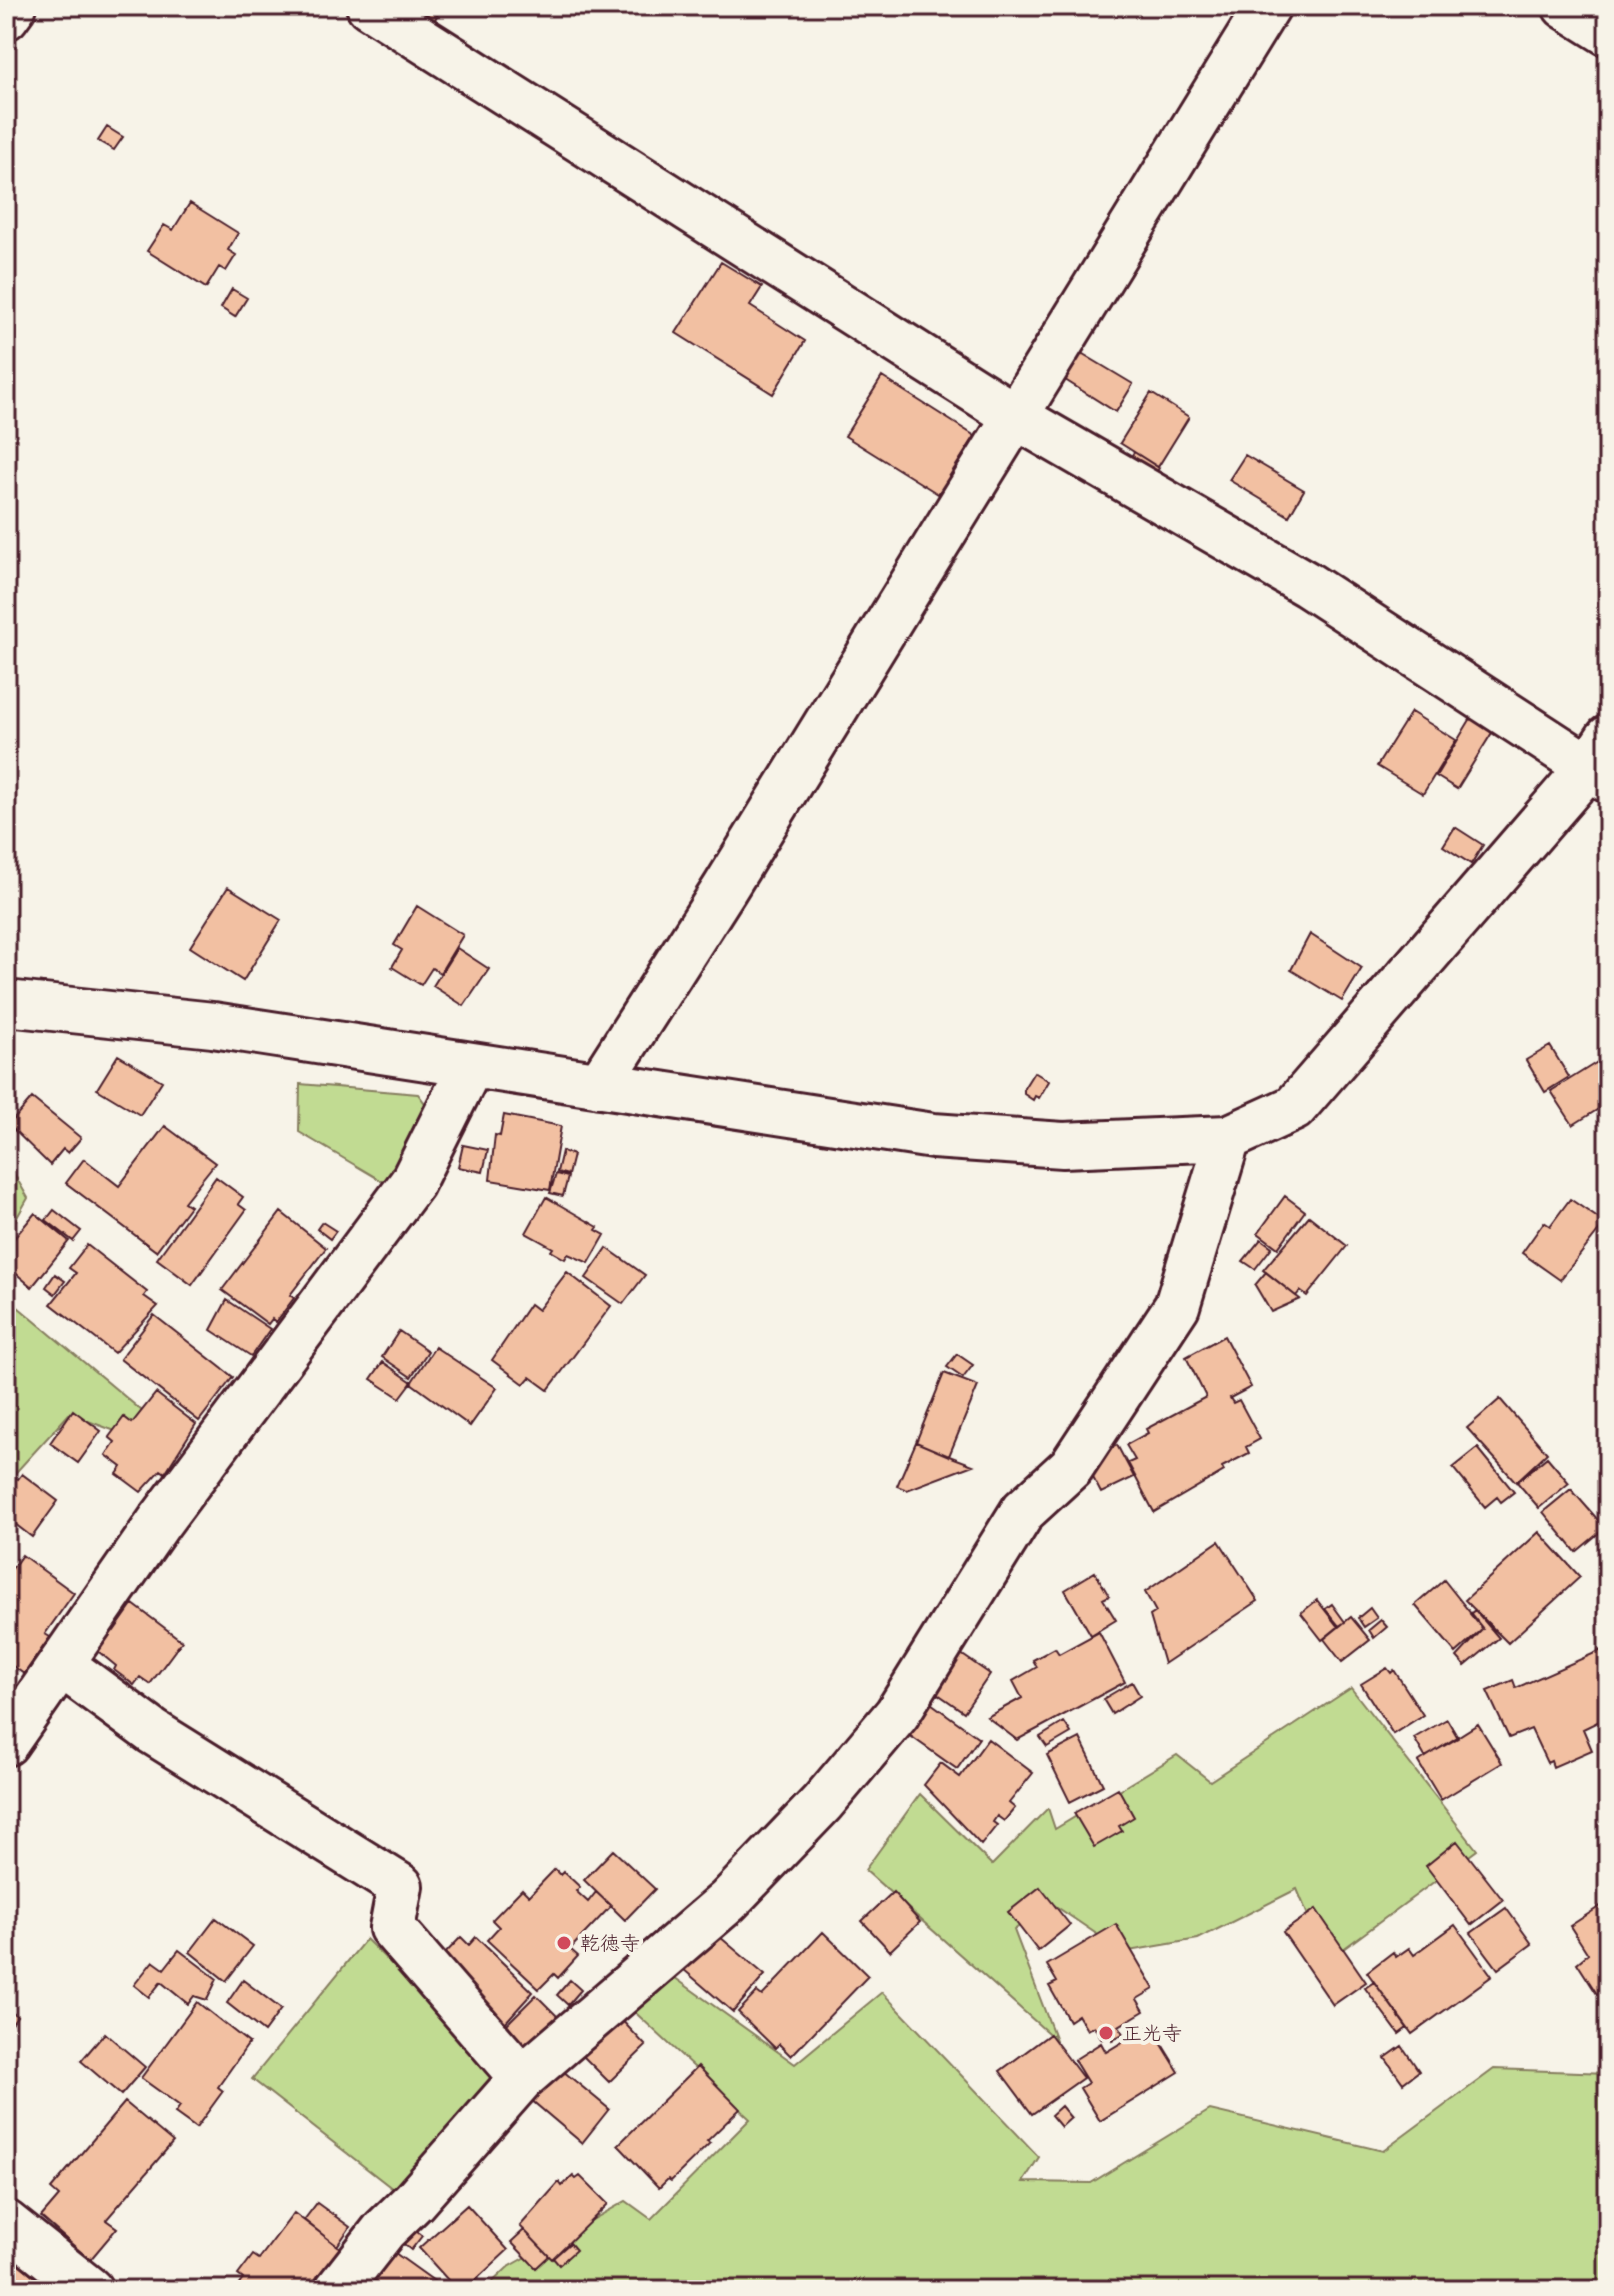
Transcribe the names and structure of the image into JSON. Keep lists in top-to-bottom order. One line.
{"places":["乾徳寺","正光寺"]}
